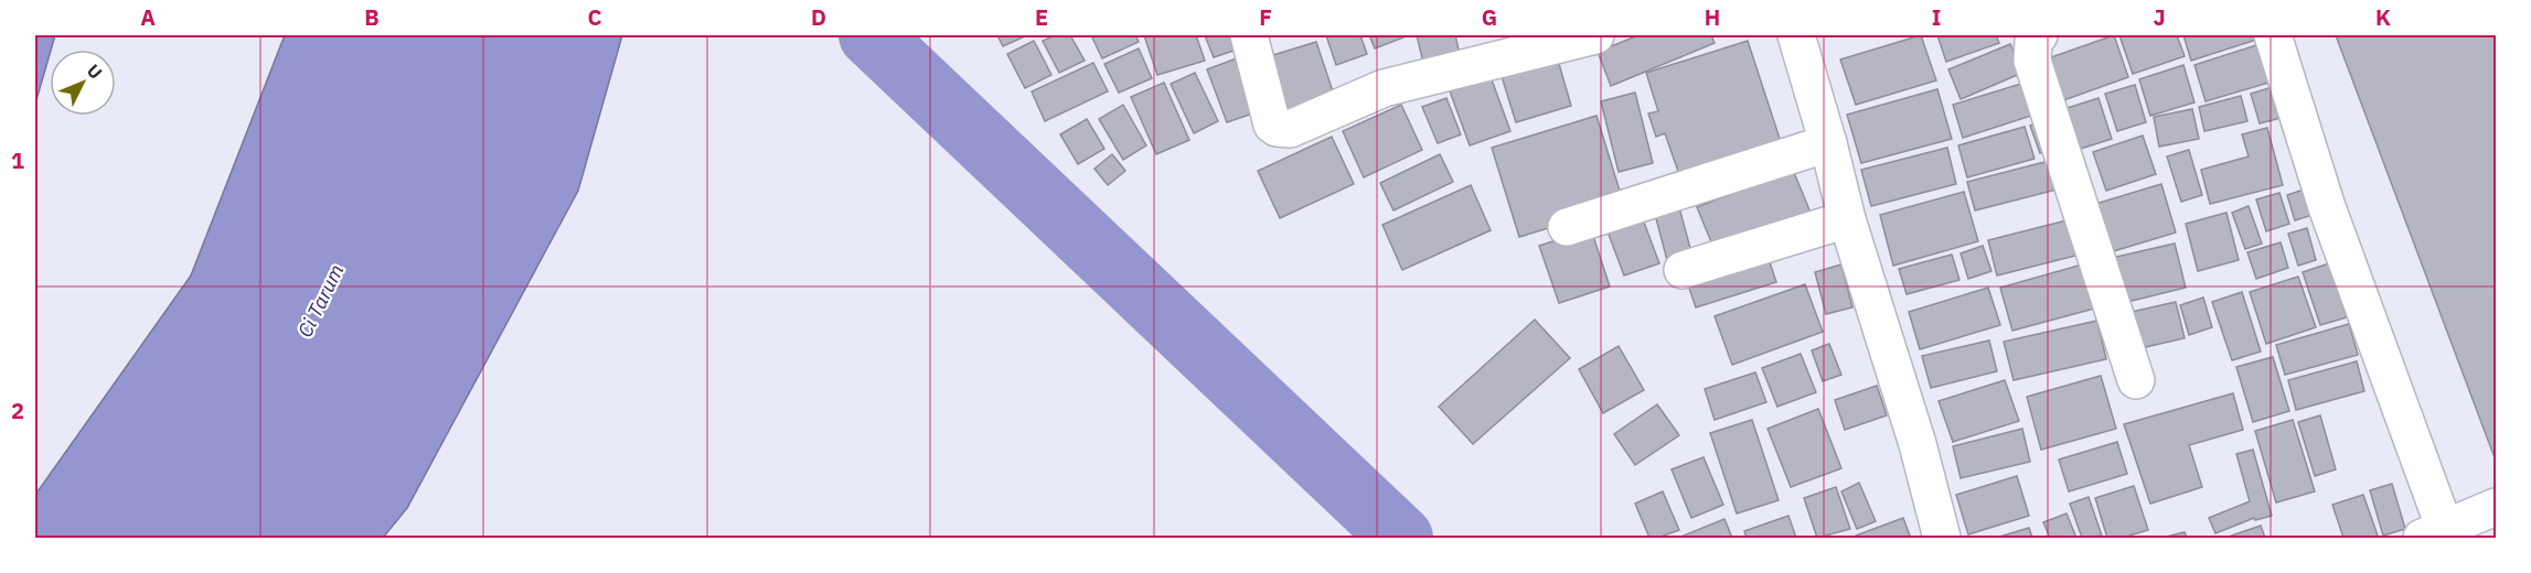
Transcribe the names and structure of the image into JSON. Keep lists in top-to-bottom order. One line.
{"water":["Ci Tarum"],"north":"top right","grid":{"columns":["A","B","C","D","E","F","G","H","I","J","K"],"rows":["1","2"]}}
